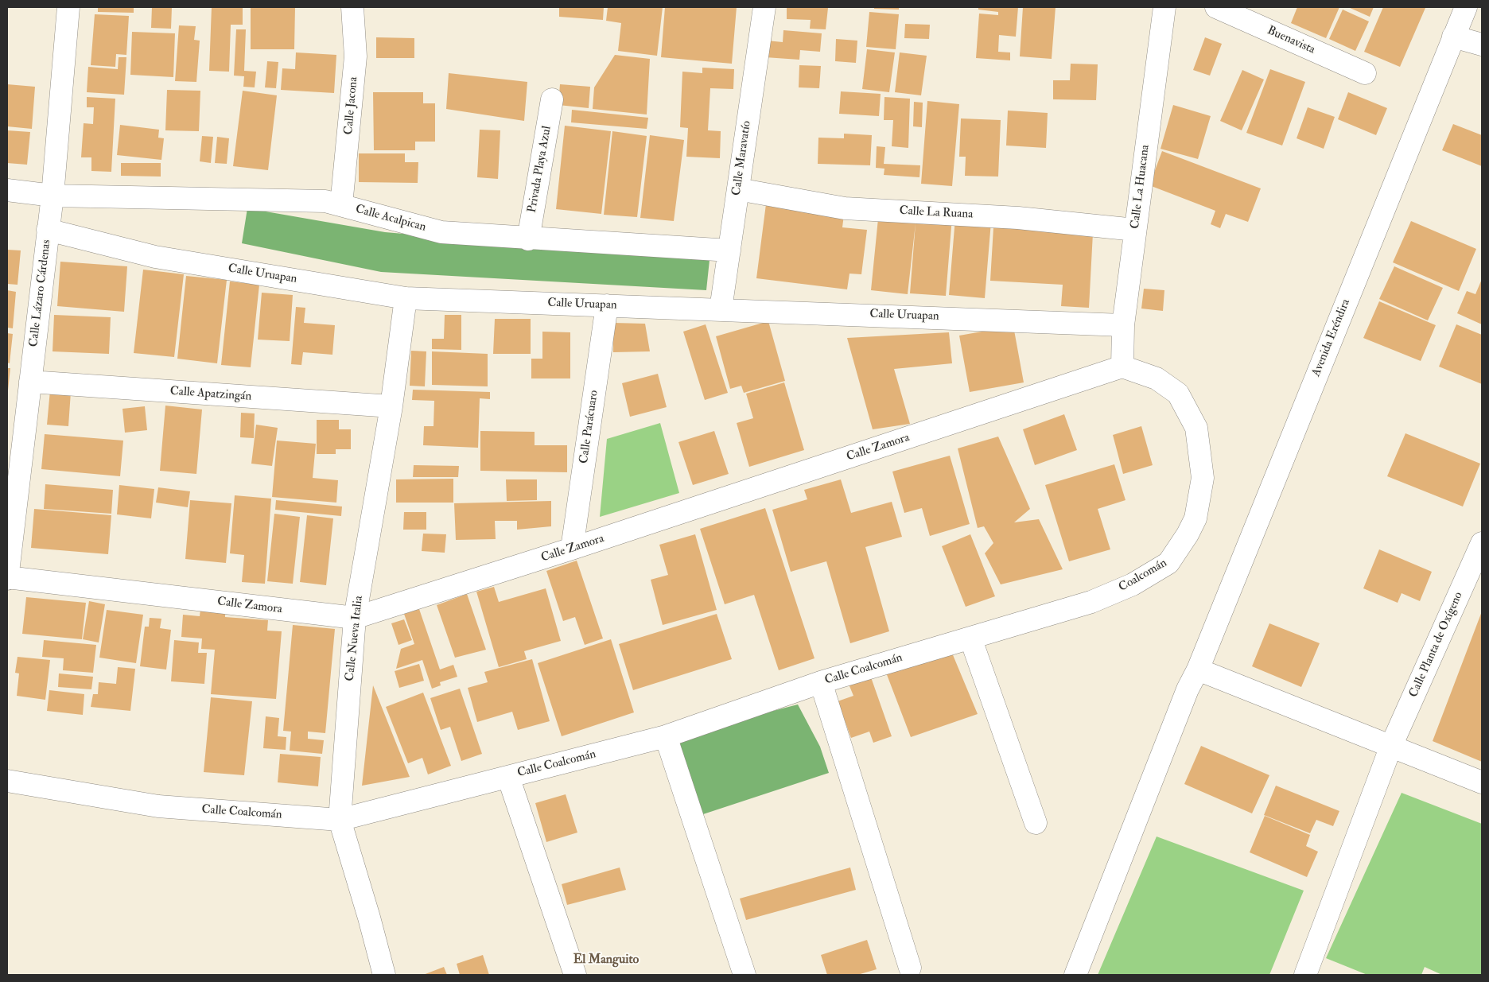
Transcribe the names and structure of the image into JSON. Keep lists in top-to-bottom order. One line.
{"streets":{"street":["Buenavista","Calle Jacona","Calle Maravatío","Privada Playa Azul","Calle La Huacana","Calle La Ruana","Calle Acalpican","Calle Uruapan","Calle Lázaro Cárdenas","Avenida Eréndira","Calle Apatzingán","Calle Parácuaro","Calle Zamora","Coalcomán","Calle Nueva Italia","Calle Planta de Oxígeno","Calle Coalcomán"]},"crossings":[["Calle Jacona","Calle Acalpican"],["Calle Maravatío","Calle La Ruana"],["Calle Maravatío","Calle Acalpican"],["Calle Maravatío","Calle Uruapan"],["Privada Playa Azul","Calle Acalpican"],["Calle La Huacana","Calle La Ruana"],["Calle La Huacana","Calle Uruapan"],["Calle La Huacana","Calle Zamora"],["Calle La Huacana","Coalcomán"],["Calle Acalpican","Calle Lázaro Cárdenas"],["Calle Uruapan","Calle Lázaro Cárdenas"],["Calle Uruapan","Calle Parácuaro"],["Calle Uruapan","Calle Nueva Italia"],["Calle Lázaro Cárdenas","Calle Apatzingán"],["Calle Lázaro Cárdenas","Calle Zamora"],["Calle Apatzingán","Calle Nueva Italia"],["Calle Parácuaro","Calle Zamora"],["Calle Zamora","Coalcomán"],["Calle Zamora","Calle Nueva Italia"],["Coalcomán","Calle Coalcomán"],["Calle Nueva Italia","Calle Coalcomán"]],"districts":["El Manguito"]}
